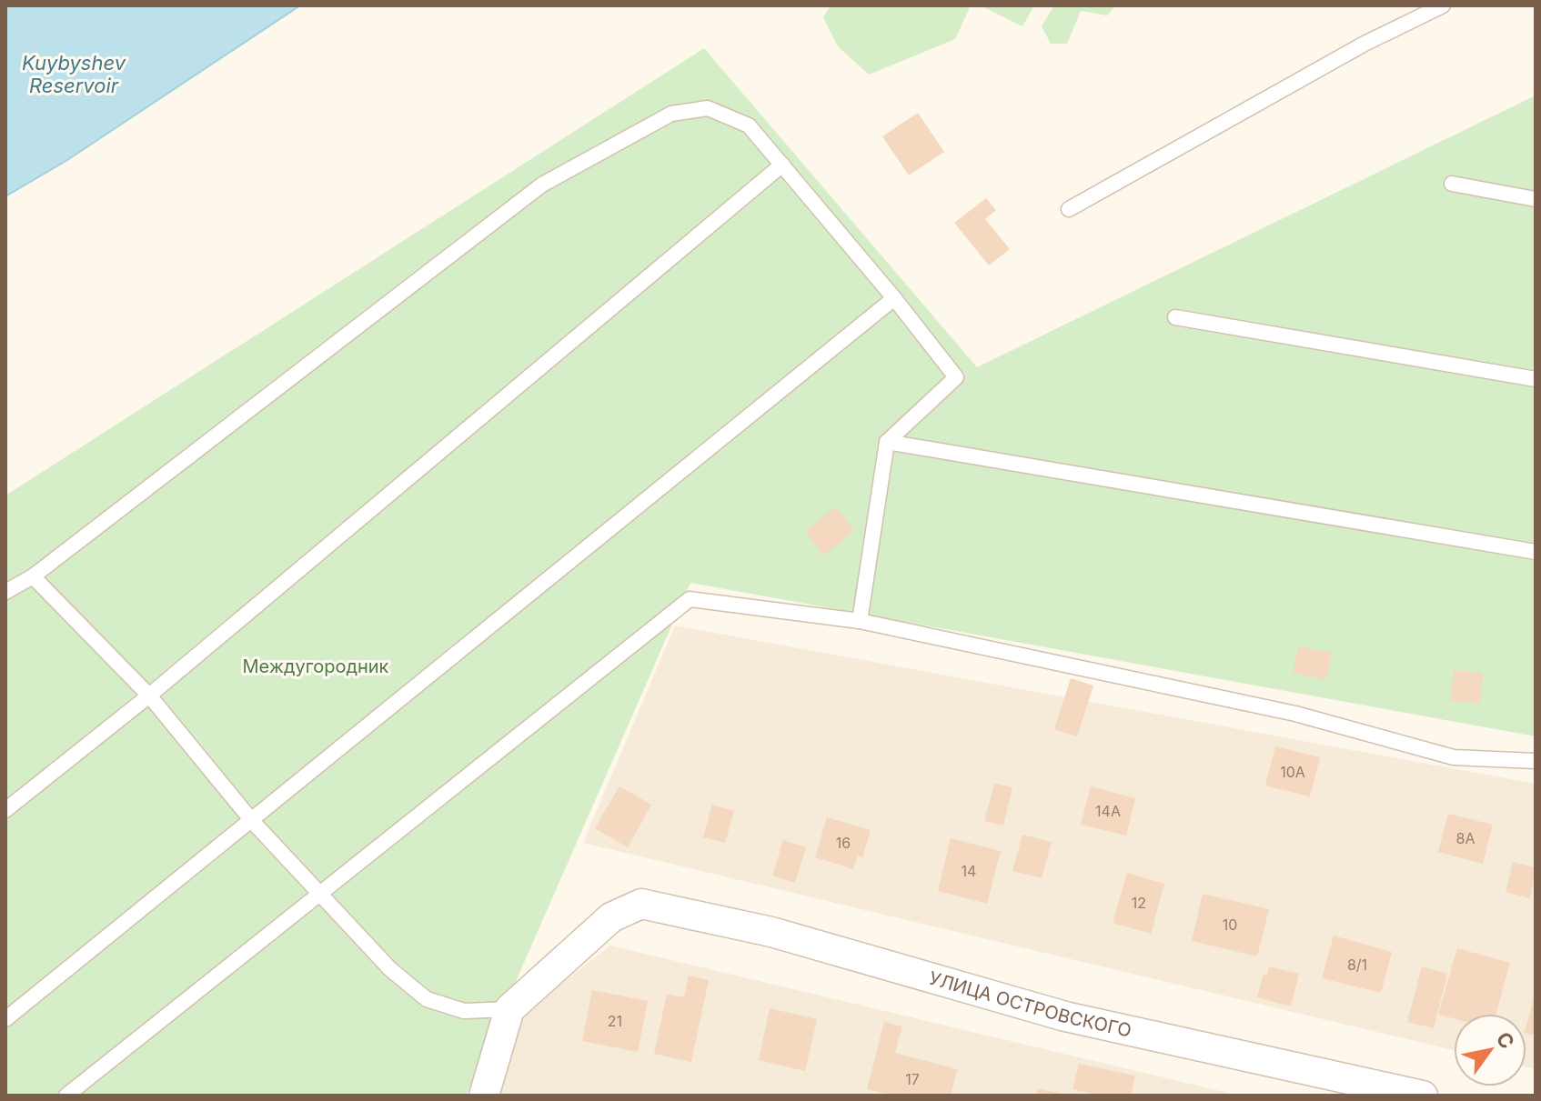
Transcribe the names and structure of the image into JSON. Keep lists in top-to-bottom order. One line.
{"streets":{"street":["УЛИЦА ОСТРОВСКОГО"]},"water":["Kuybyshev Reservoir"],"parks":["Междугородник"],"house_numbers":["10А","14А","8А","16","14","12","10","8/1","21","17"],"north":"top right"}
